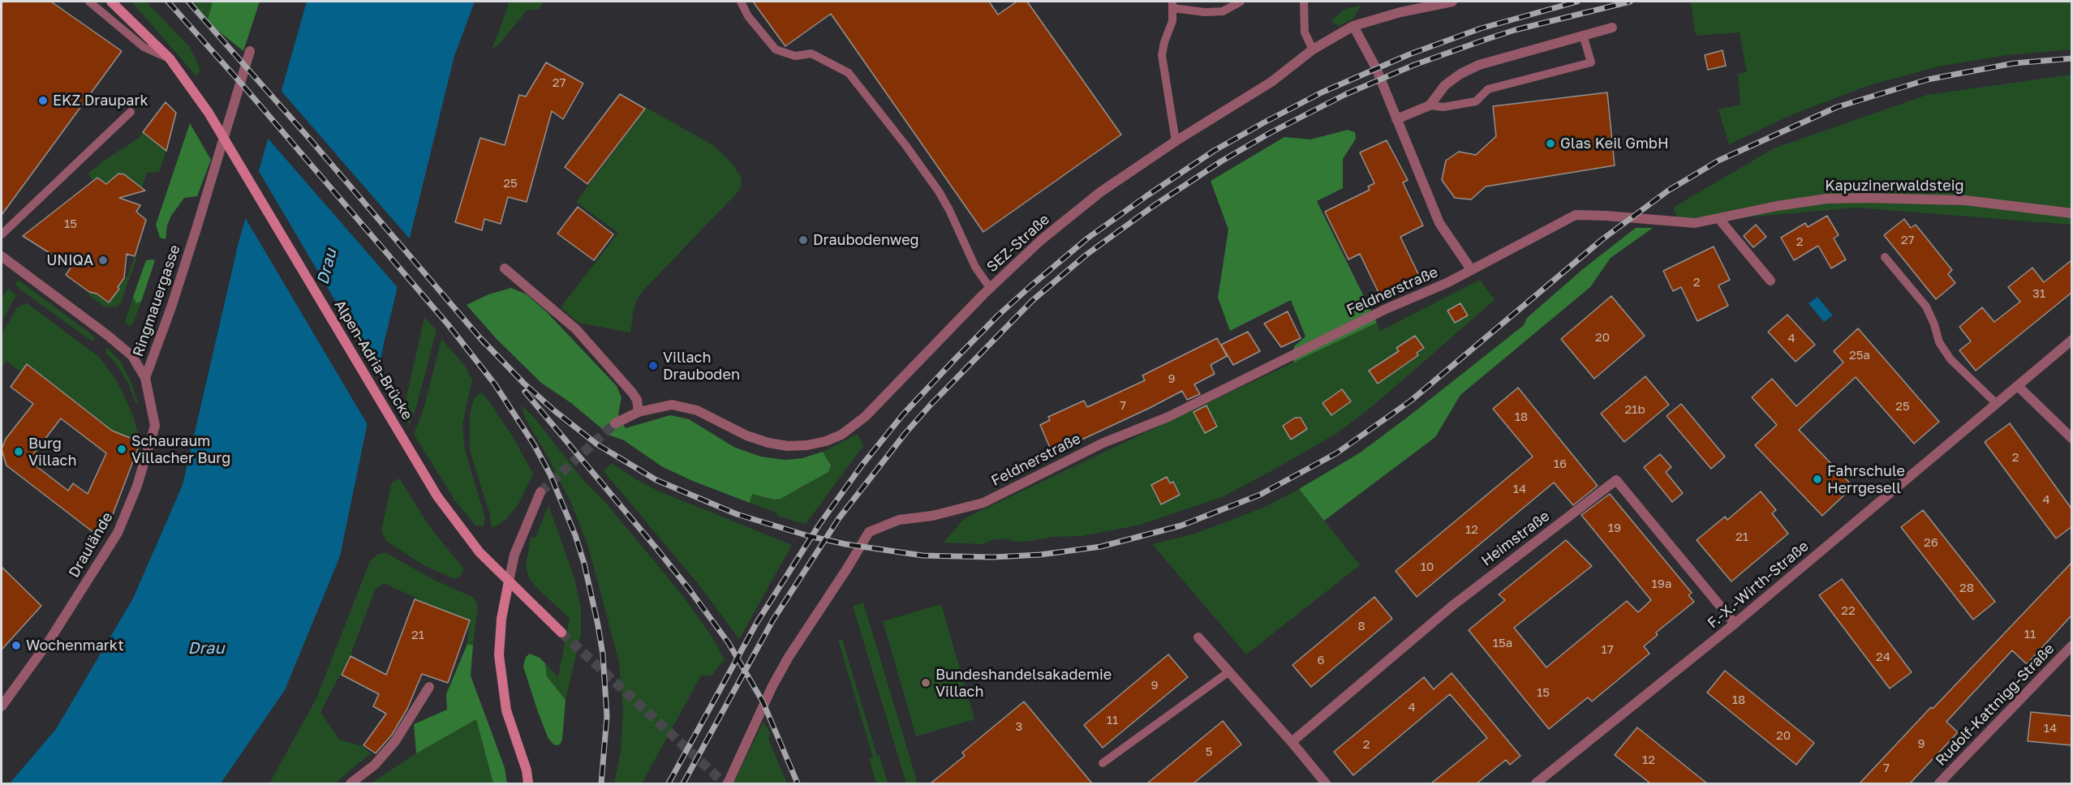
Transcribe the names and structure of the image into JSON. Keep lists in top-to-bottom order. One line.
{"streets":{"main road":["Alpen-Adria-Brücke"],"street":["Kapuzinerwaldsteig","SEZ-Straße","Feldnerstraße","Ringmauergasse","Heimstraße","Draulände","F.-X.-Wirth-Straße","Rudolf-Kattnigg-Straße"]},"crossings":[["Kapuzinerwaldsteig","Feldnerstraße"],["Ringmauergasse","Draulände"],["Heimstraße","F.-X.-Wirth-Straße"]],"water":["Drau"],"places":["EKZ Draupark","Glas Keil GmbH","Draubodenweg","UNIQA","Villach Drauboden","Schauraum Villacher Burg","Burg Villach","Fahrschule Herrgesell","Wochenmarkt","Bundeshandelsakademie Villach"],"house_numbers":["27","25","15","27","2","2","31","20","4","25a","9","7","25","21b","18","2","16","14","4","19","12","21","26","10","19a","28","22","8","11","21","15a","17","24","6","9","15","18","4","11","3","14","20","9","2","5","12","7"]}
